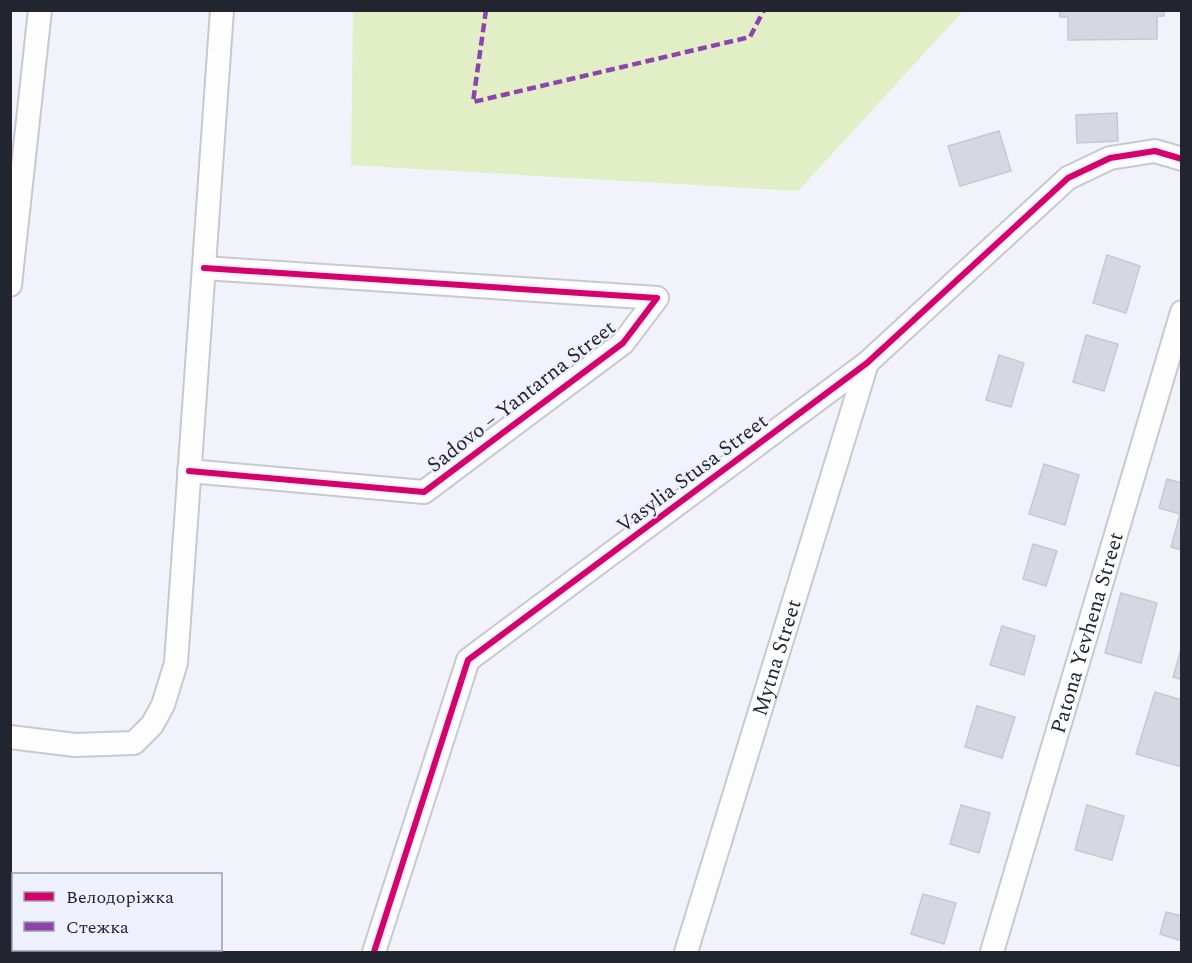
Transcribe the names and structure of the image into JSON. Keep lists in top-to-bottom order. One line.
{"streets":{"street":["Sadovo – Yantarna Street","Vasylia Stusa Street","Patona Yevhena Street","Mytna Street"]},"crossings":[["Vasylia Stusa Street","Mytna Street"]],"legend":["Велодоріжка","Стежка"]}
